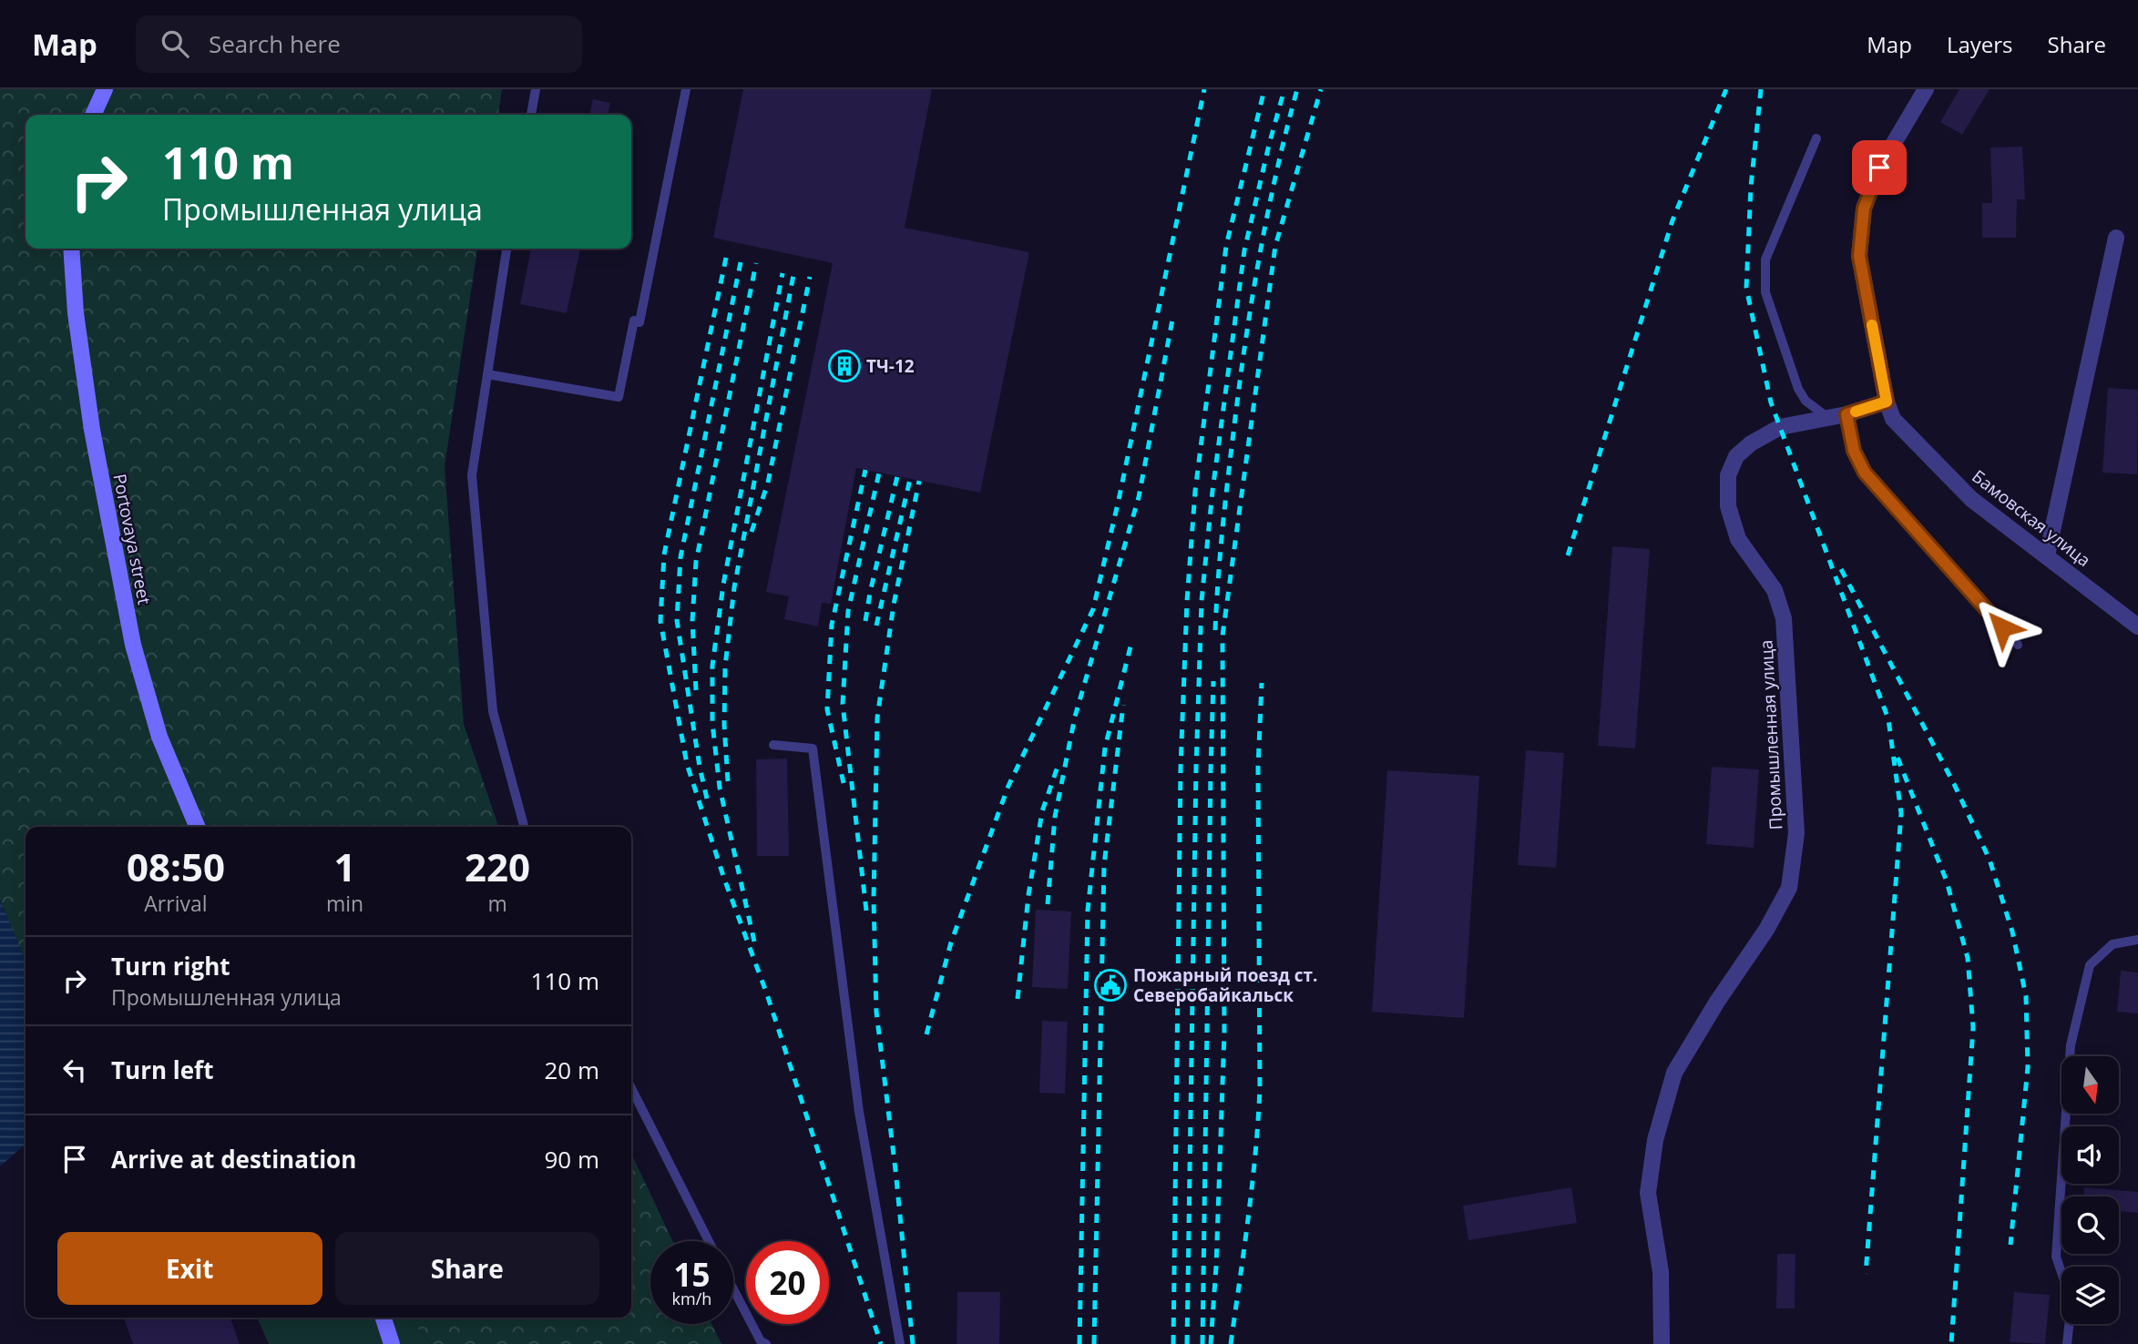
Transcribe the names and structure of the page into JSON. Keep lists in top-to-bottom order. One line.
{"streets":{"main road":["Portovaya street"],"street":["Бамовская улица","Промышленная улица"]},"crossings":[["Бамовская улица","Промышленная улица"]],"places":{"building":["ТЧ-12"],"public building":["Пожарный поезд ст. Северобайкальск"]},"north":"bottom","page":{"header":"Map","search":"Search here","nav":["Map","Layers","Share"],"turn":["110 m","Промышленная улица"],"eta":["08:50","Arrival","1","min","220","m"],"list":[{"name":"Turn right","note":"Промышленная улица","value":"110 m"},{"name":"Turn left","value":"20 m"},{"name":"Arrive at destination","value":"90 m"}],"buttons":["Exit","Share"],"speed":"15 km/h","limit":"20"}}
